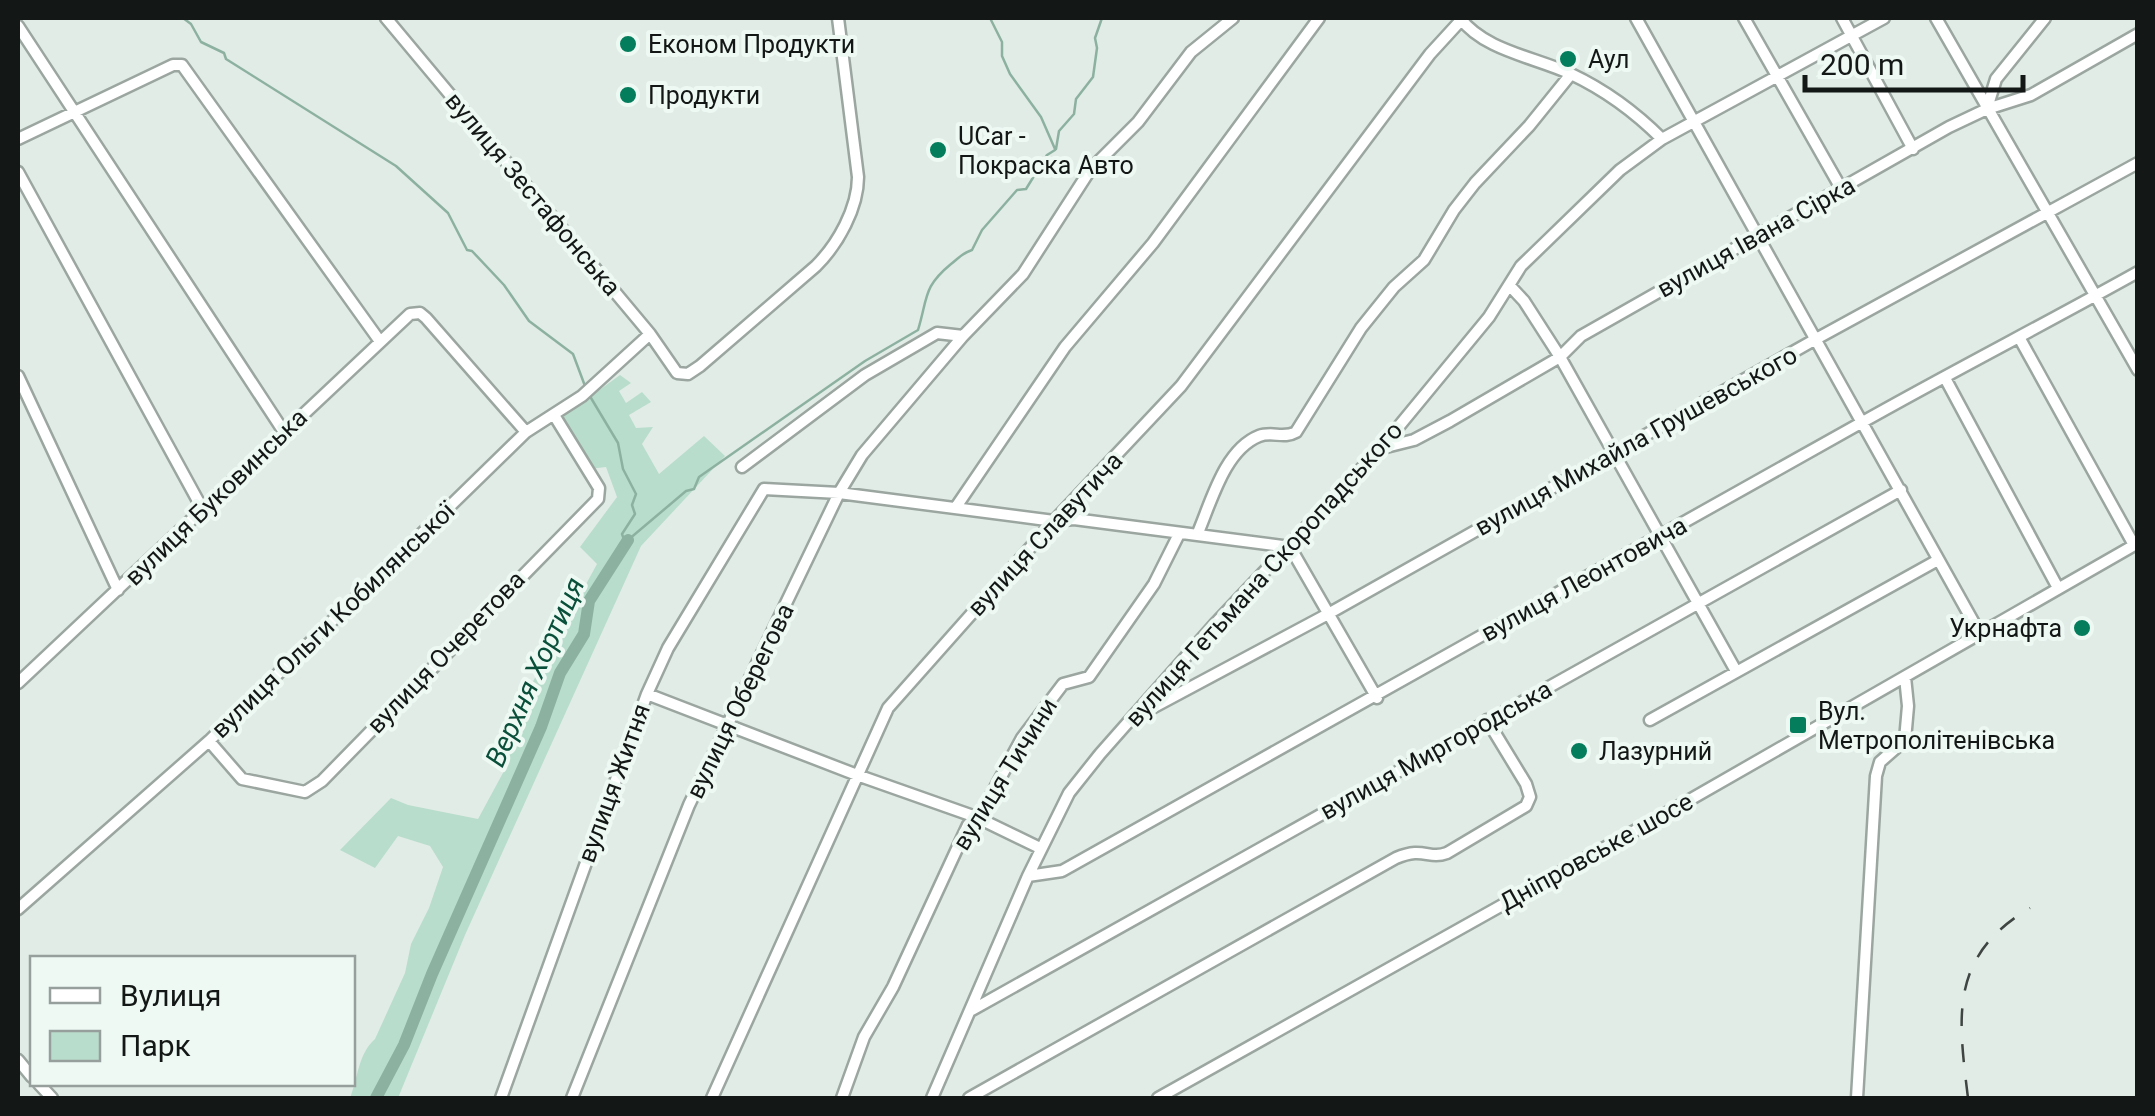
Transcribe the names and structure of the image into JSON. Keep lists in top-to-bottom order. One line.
{"streets":{"street":["вулиця Зестафонська","вулиця Івана Сірка","вулиця Михайла Грушевського","вулиця Буковинська","вулиця Славутича","вулиця Гетьмана Скоропадського","вулиця Леонтовича","вулиця Ольги Кобилянської","вулиця Очеретова","вулиця Оберегова","вулиця Миргородська","вулиця Тичини","вулиця Житня","Дніпровське шосе"]},"crossings":[["вулиця Зестафонська","вулиця Ольги Кобилянської"],["вулиця Івана Сірка","вулиця Гетьмана Скоропадського"],["вулиця Михайла Грушевського","вулиця Гетьмана Скоропадського"],["вулиця Буковинська","вулиця Ольги Кобилянської"],["вулиця Гетьмана Скоропадського","вулиця Леонтовича"],["вулиця Гетьмана Скоропадського","вулиця Миргородська"],["вулиця Ольги Кобилянської","вулиця Очеретова"],["вулиця Оберегова","вулиця Житня"]],"water":["Верхня Хортиця"],"places":{"other":["Економ Продукти","Аул","Продукти","UCar - Покраска Авто","Укрнафта","Лазурний"],"transit":["Вул. Метрополітенівська"]},"legend":["Вулиця","Парк"],"scale_bar":"200 m"}
